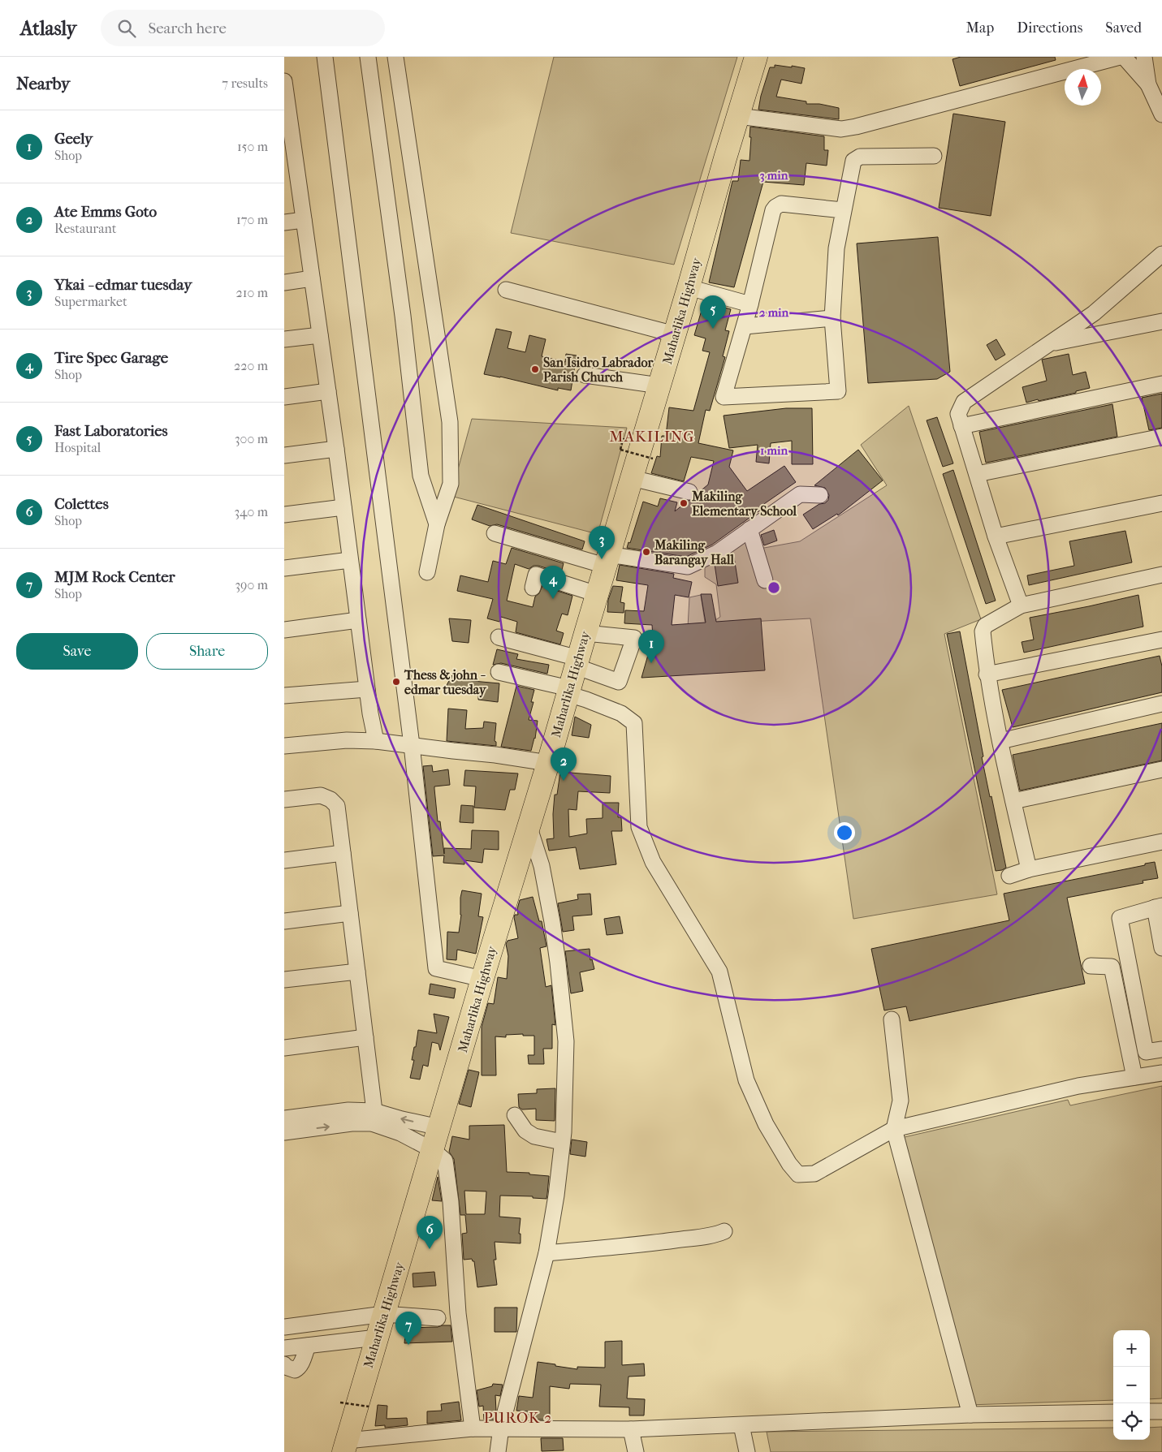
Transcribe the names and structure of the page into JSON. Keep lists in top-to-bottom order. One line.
{"streets":{"highway":["Maharlika Highway"]},"districts":["MAKILING","PUROK 2"],"places":["San Isidro Labrador Parish Church","Makiling Elementary School","Makiling Barangay Hall","Thess & john - edmar tuesday"],"north":"top","page":{"header":"Atlasly","search":"Search here","nav":["Map","Directions","Saved"],"heading":["Nearby","7 results"],"list":[{"mark":"1","name":"Geely","note":"Shop","value":"150 m"},{"mark":"2","name":"Ate Emms Goto","note":"Restaurant","value":"170 m"},{"mark":"3","name":"Ykai - edmar tuesday","note":"Supermarket","value":"210 m"},{"mark":"4","name":"Tire Spec Garage","note":"Shop","value":"220 m"},{"mark":"5","name":"Fast Laboratories","note":"Hospital","value":"300 m"},{"mark":"6","name":"Colettes","note":"Shop","value":"340 m"},{"mark":"7","name":"MJM Rock Center","note":"Shop","value":"390 m"}],"pins":["5","3","4","1","2","6","7"],"buttons":["Save","Share"],"map_buttons":["+","−"]},"rings":["3 min","2 min","1 min"]}
